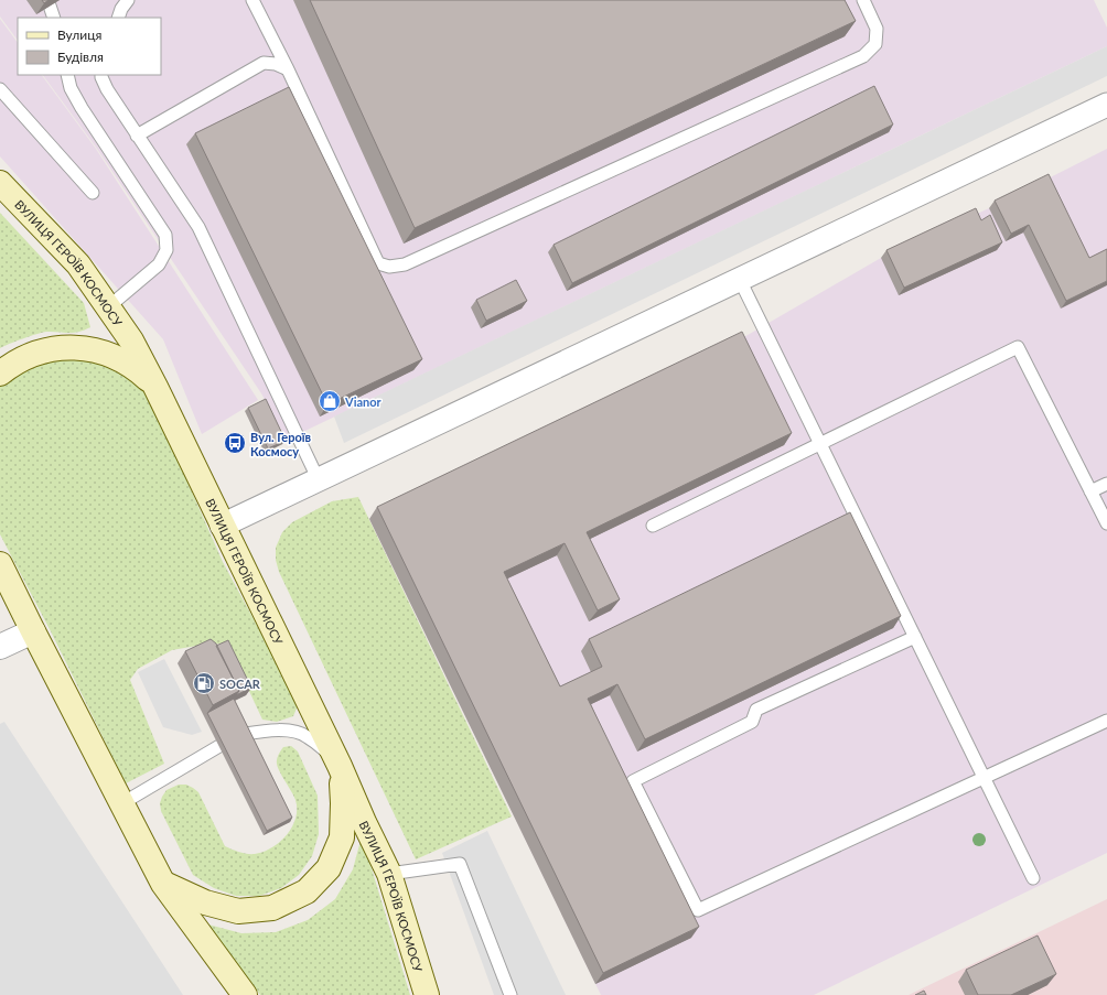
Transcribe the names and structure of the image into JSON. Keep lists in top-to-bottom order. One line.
{"streets":{"main road":["ВУЛИЦЯ ГЕРОЇВ КОСМОСУ"]},"places":{"shop":["Vianor"],"bus stop":["Вул. Героїв Космосу"],"fuel station":["SOCAR"]},"legend":["Вулиця","Будівля"]}
